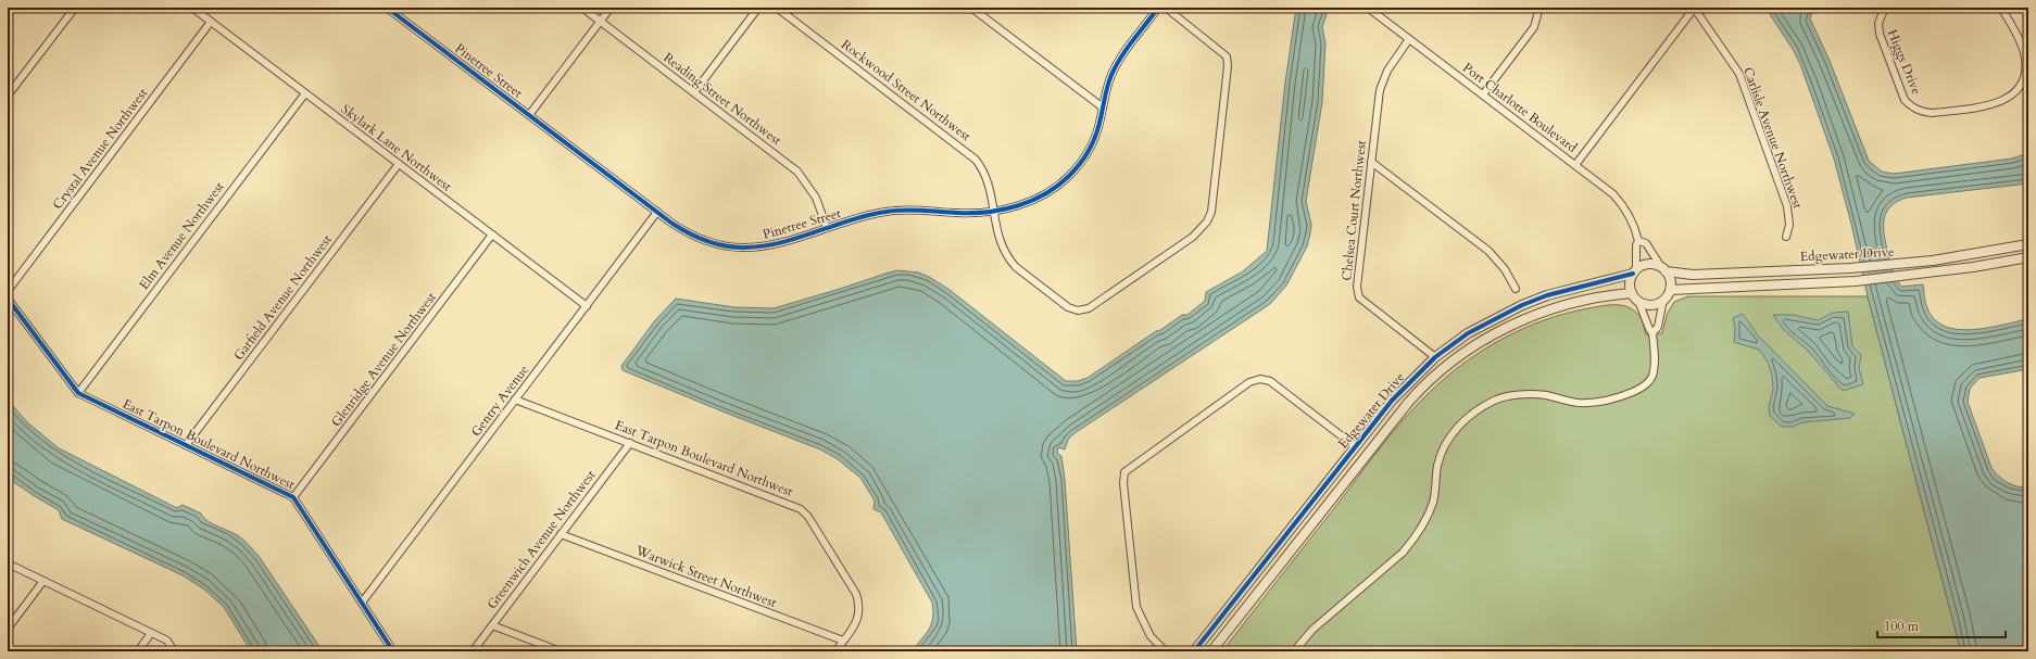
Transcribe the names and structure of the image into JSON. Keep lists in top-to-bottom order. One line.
{"streets":{"street":["Higgs Drive","Pinetree Street","Rockwood Street Northwest","Reading Street Northwest","Port Charlotte Boulevard","Carlisle Avenue Northwest","Skylark Lane Northwest","Crystal Avenue Northwest","Chelsea Court Northwest","Elm Avenue Northwest","Edgewater Drive","Garfield Avenue Northwest","Glenridge Avenue Northwest","Gentry Avenue","East Tarpon Boulevard Northwest","Greenwich Avenue Northwest","Warwick Street Northwest"]},"crossings":[["Pinetree Street","Rockwood Street Northwest"],["Pinetree Street","Reading Street Northwest"],["Pinetree Street","Gentry Avenue"],["Port Charlotte Boulevard","Chelsea Court Northwest"],["Port Charlotte Boulevard","Edgewater Drive"],["Skylark Lane Northwest","Crystal Avenue Northwest"],["Skylark Lane Northwest","Elm Avenue Northwest"],["Skylark Lane Northwest","Garfield Avenue Northwest"],["Skylark Lane Northwest","Glenridge Avenue Northwest"],["Skylark Lane Northwest","Gentry Avenue"],["Chelsea Court Northwest","Edgewater Drive"],["Elm Avenue Northwest","East Tarpon Boulevard Northwest"],["Garfield Avenue Northwest","East Tarpon Boulevard Northwest"],["Glenridge Avenue Northwest","East Tarpon Boulevard Northwest"],["Gentry Avenue","East Tarpon Boulevard Northwest"],["East Tarpon Boulevard Northwest","Greenwich Avenue Northwest"],["East Tarpon Boulevard Northwest","Warwick Street Northwest"],["Greenwich Avenue Northwest","Warwick Street Northwest"]],"scale_bar":"100 m"}
